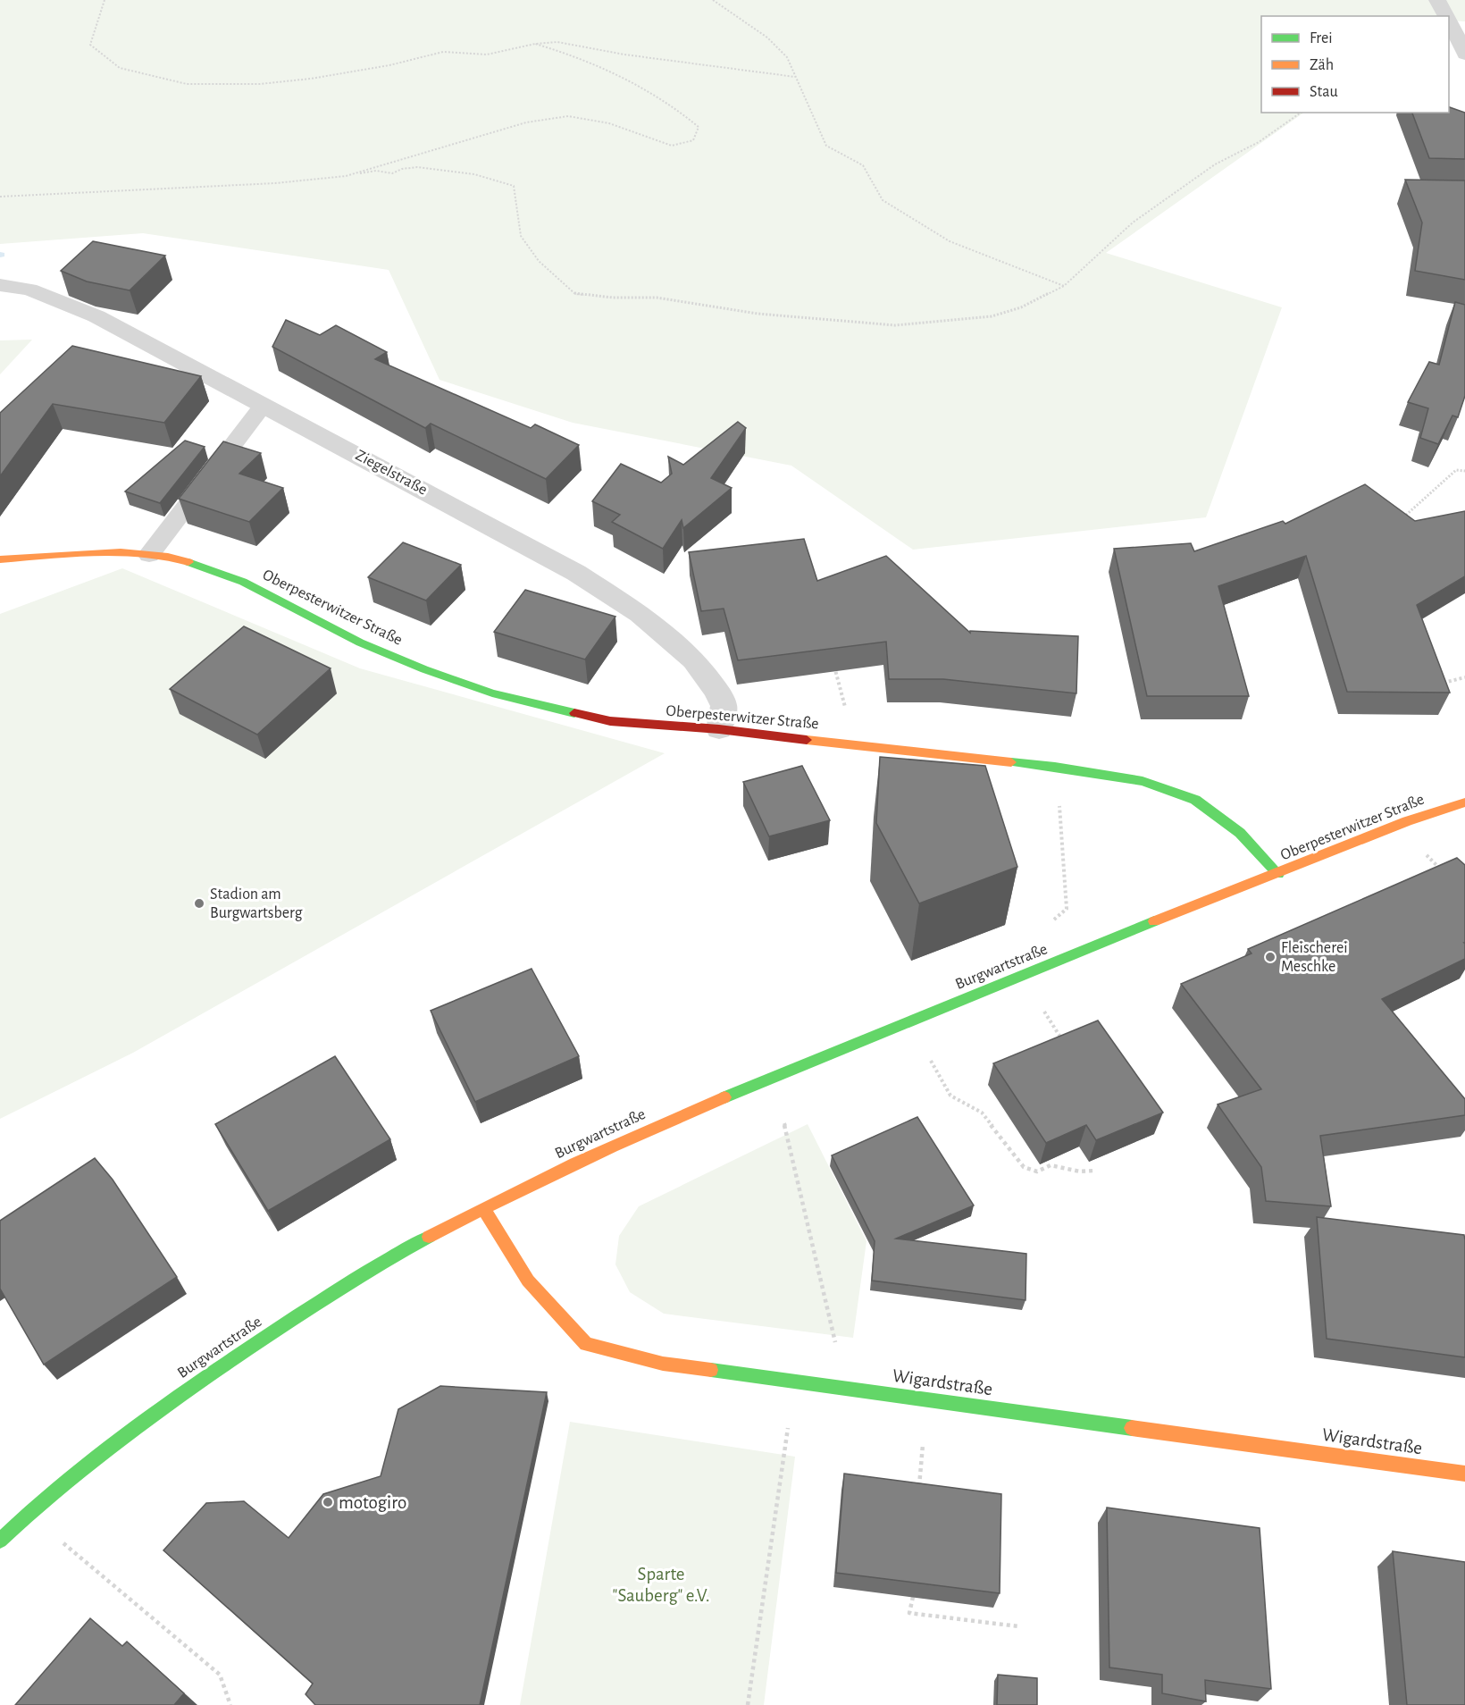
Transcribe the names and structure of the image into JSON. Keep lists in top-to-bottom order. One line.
{"streets":{"street":["Ziegelstraße","Oberpesterwitzer Straße","Burgwartstraße","Wigardstraße"]},"crossings":[["Ziegelstraße","Oberpesterwitzer Straße"],["Oberpesterwitzer Straße","Burgwartstraße"],["Burgwartstraße","Wigardstraße"]],"parks":["Sparte \"Sauberg\" e.V."],"places":["Stadion am Burgwartsberg","Fleischerei Meschke","motogiro"],"legend":["Frei","Zäh","Stau"]}
